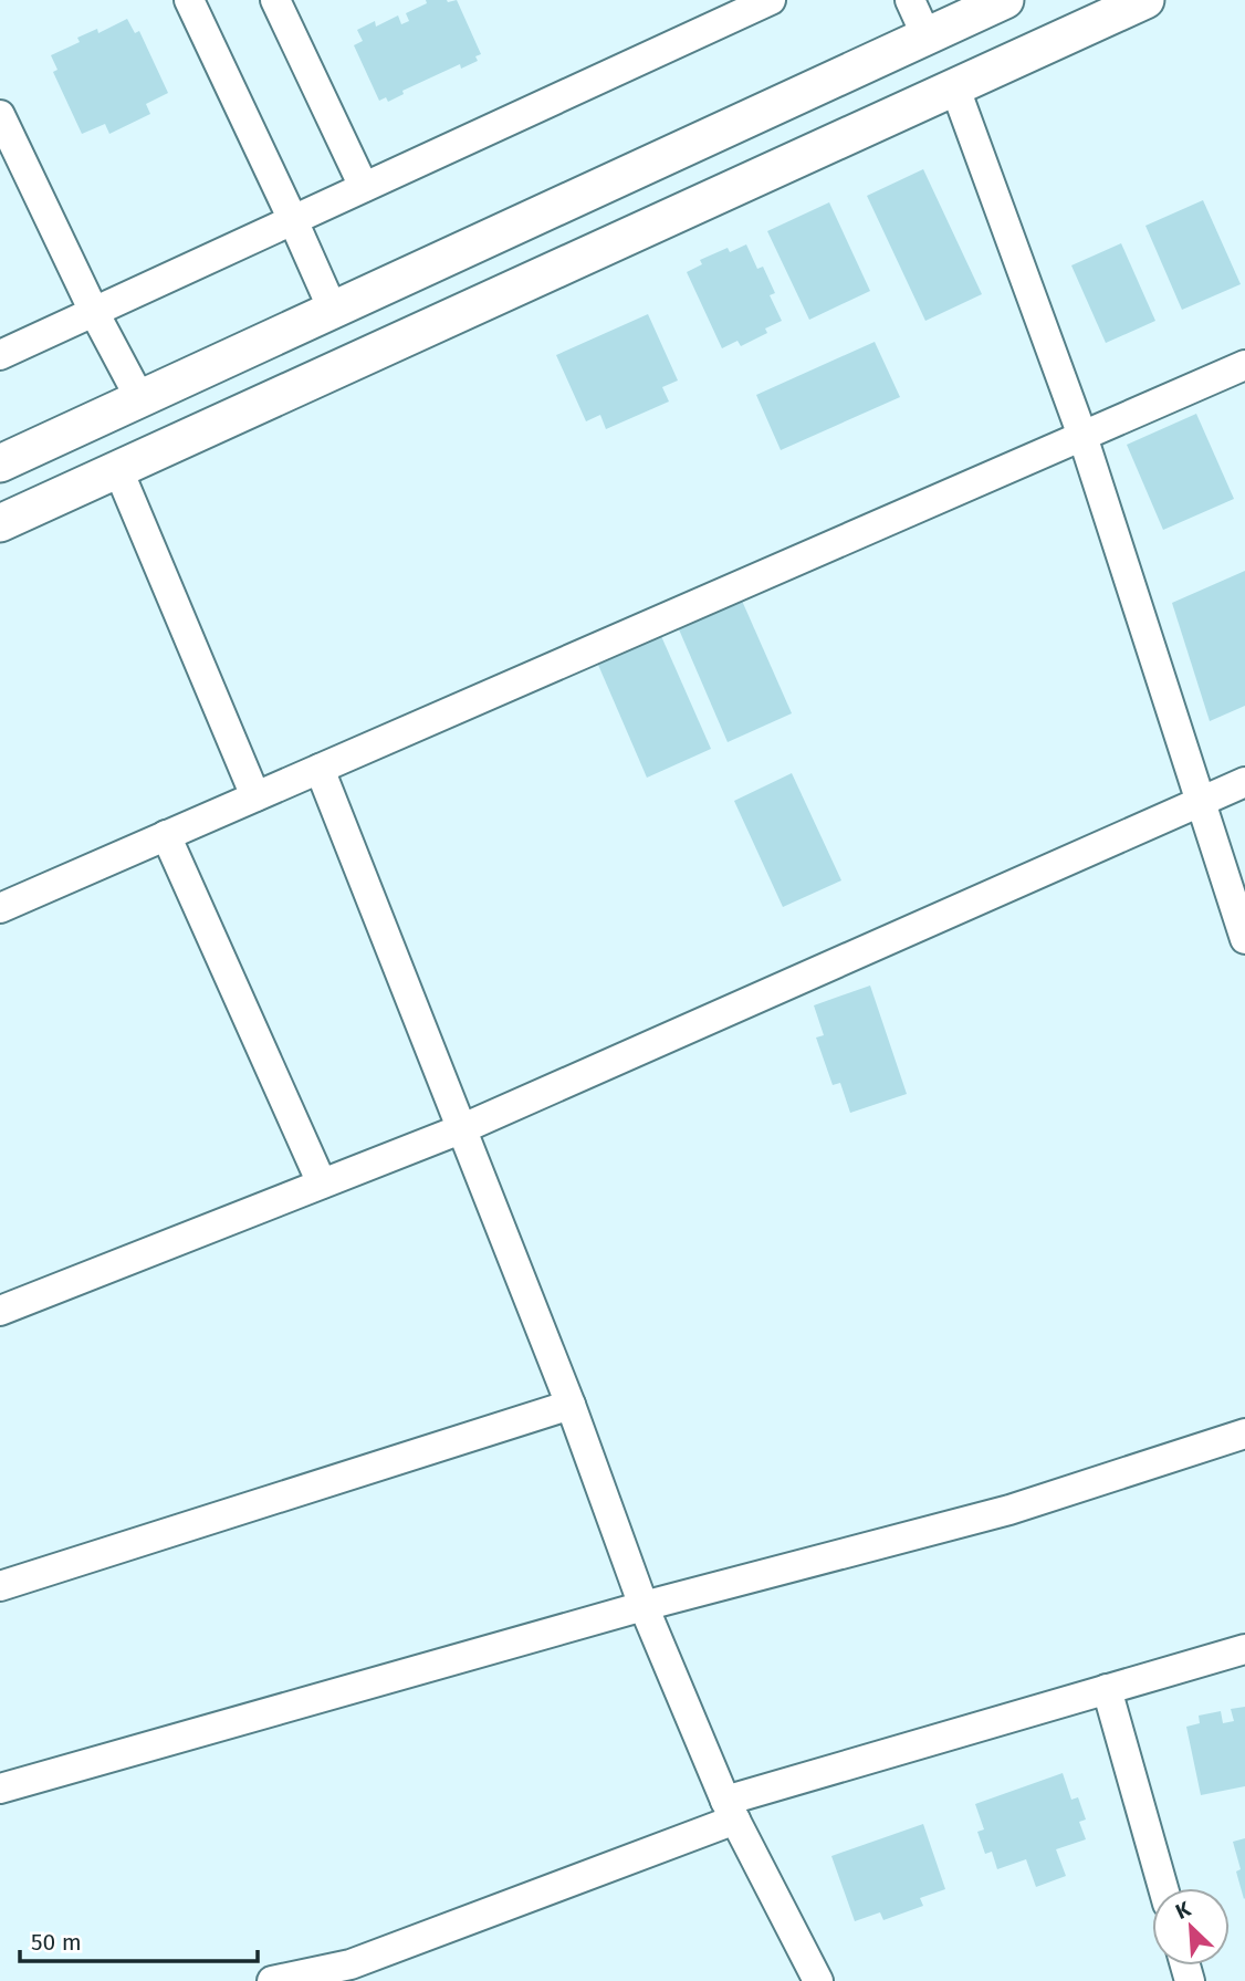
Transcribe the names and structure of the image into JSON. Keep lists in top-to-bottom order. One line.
{"scale_bar":"50 m","north":"top left"}
